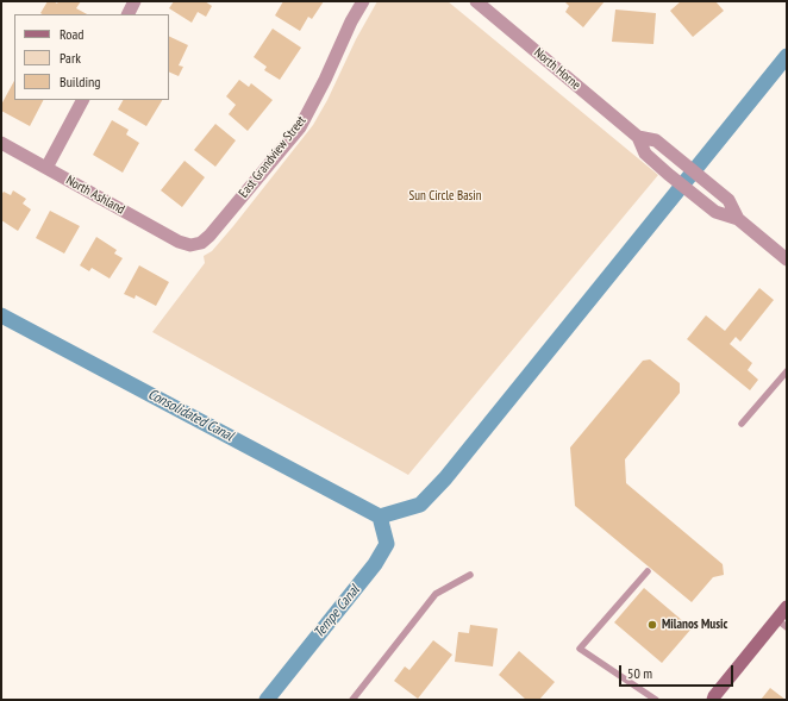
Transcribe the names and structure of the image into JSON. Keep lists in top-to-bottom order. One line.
{"streets":{"street":["North Horne","East Grandview Street","North Ashland"]},"crossings":[["East Grandview Street","North Ashland"]],"water":["Consolidated Canal","Tempe Canal"],"parks":["Sun Circle Basin"],"places":["Milanos Music"],"legend":["Road","Park","Building"],"scale_bar":"50 m"}
